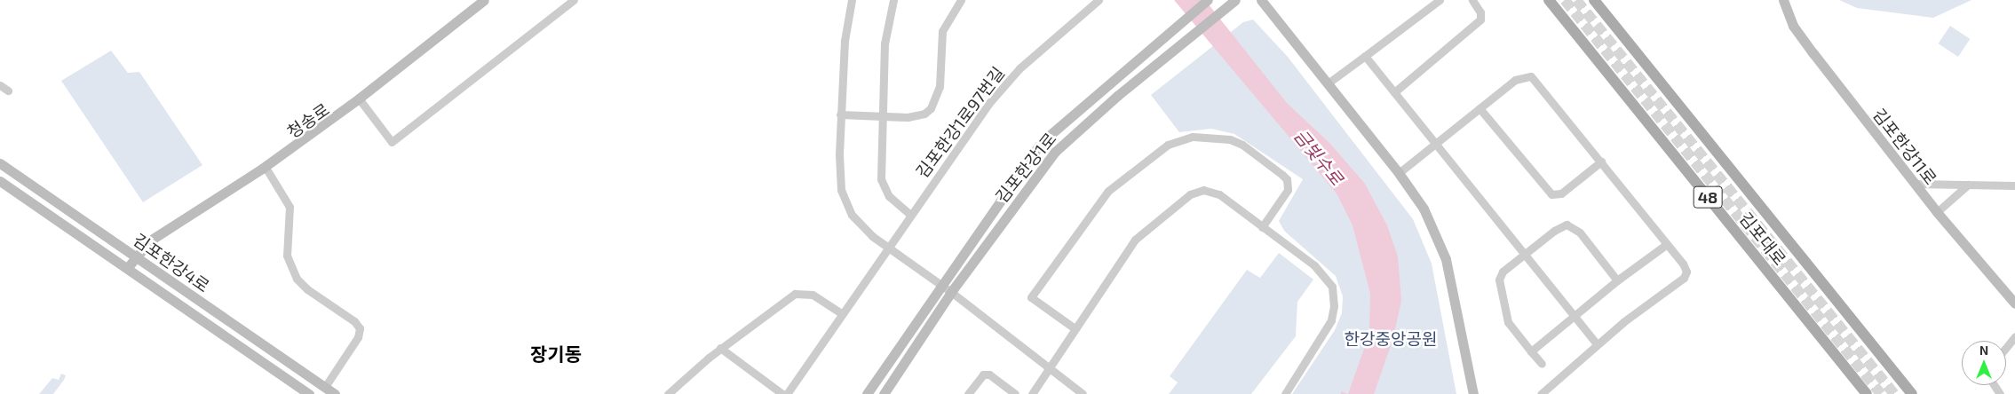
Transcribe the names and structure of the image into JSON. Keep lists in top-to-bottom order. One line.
{"streets":{"main road":["48","김포대로"],"street":["청송로","김포한강1로97번길","김포한강11로","김포한강1로","김포한강4로"]},"crossings":[["청송로","김포한강4로"]],"districts":["장기동"],"water":["금빛수로"],"parks":["한강중앙공원"],"north":"top"}
